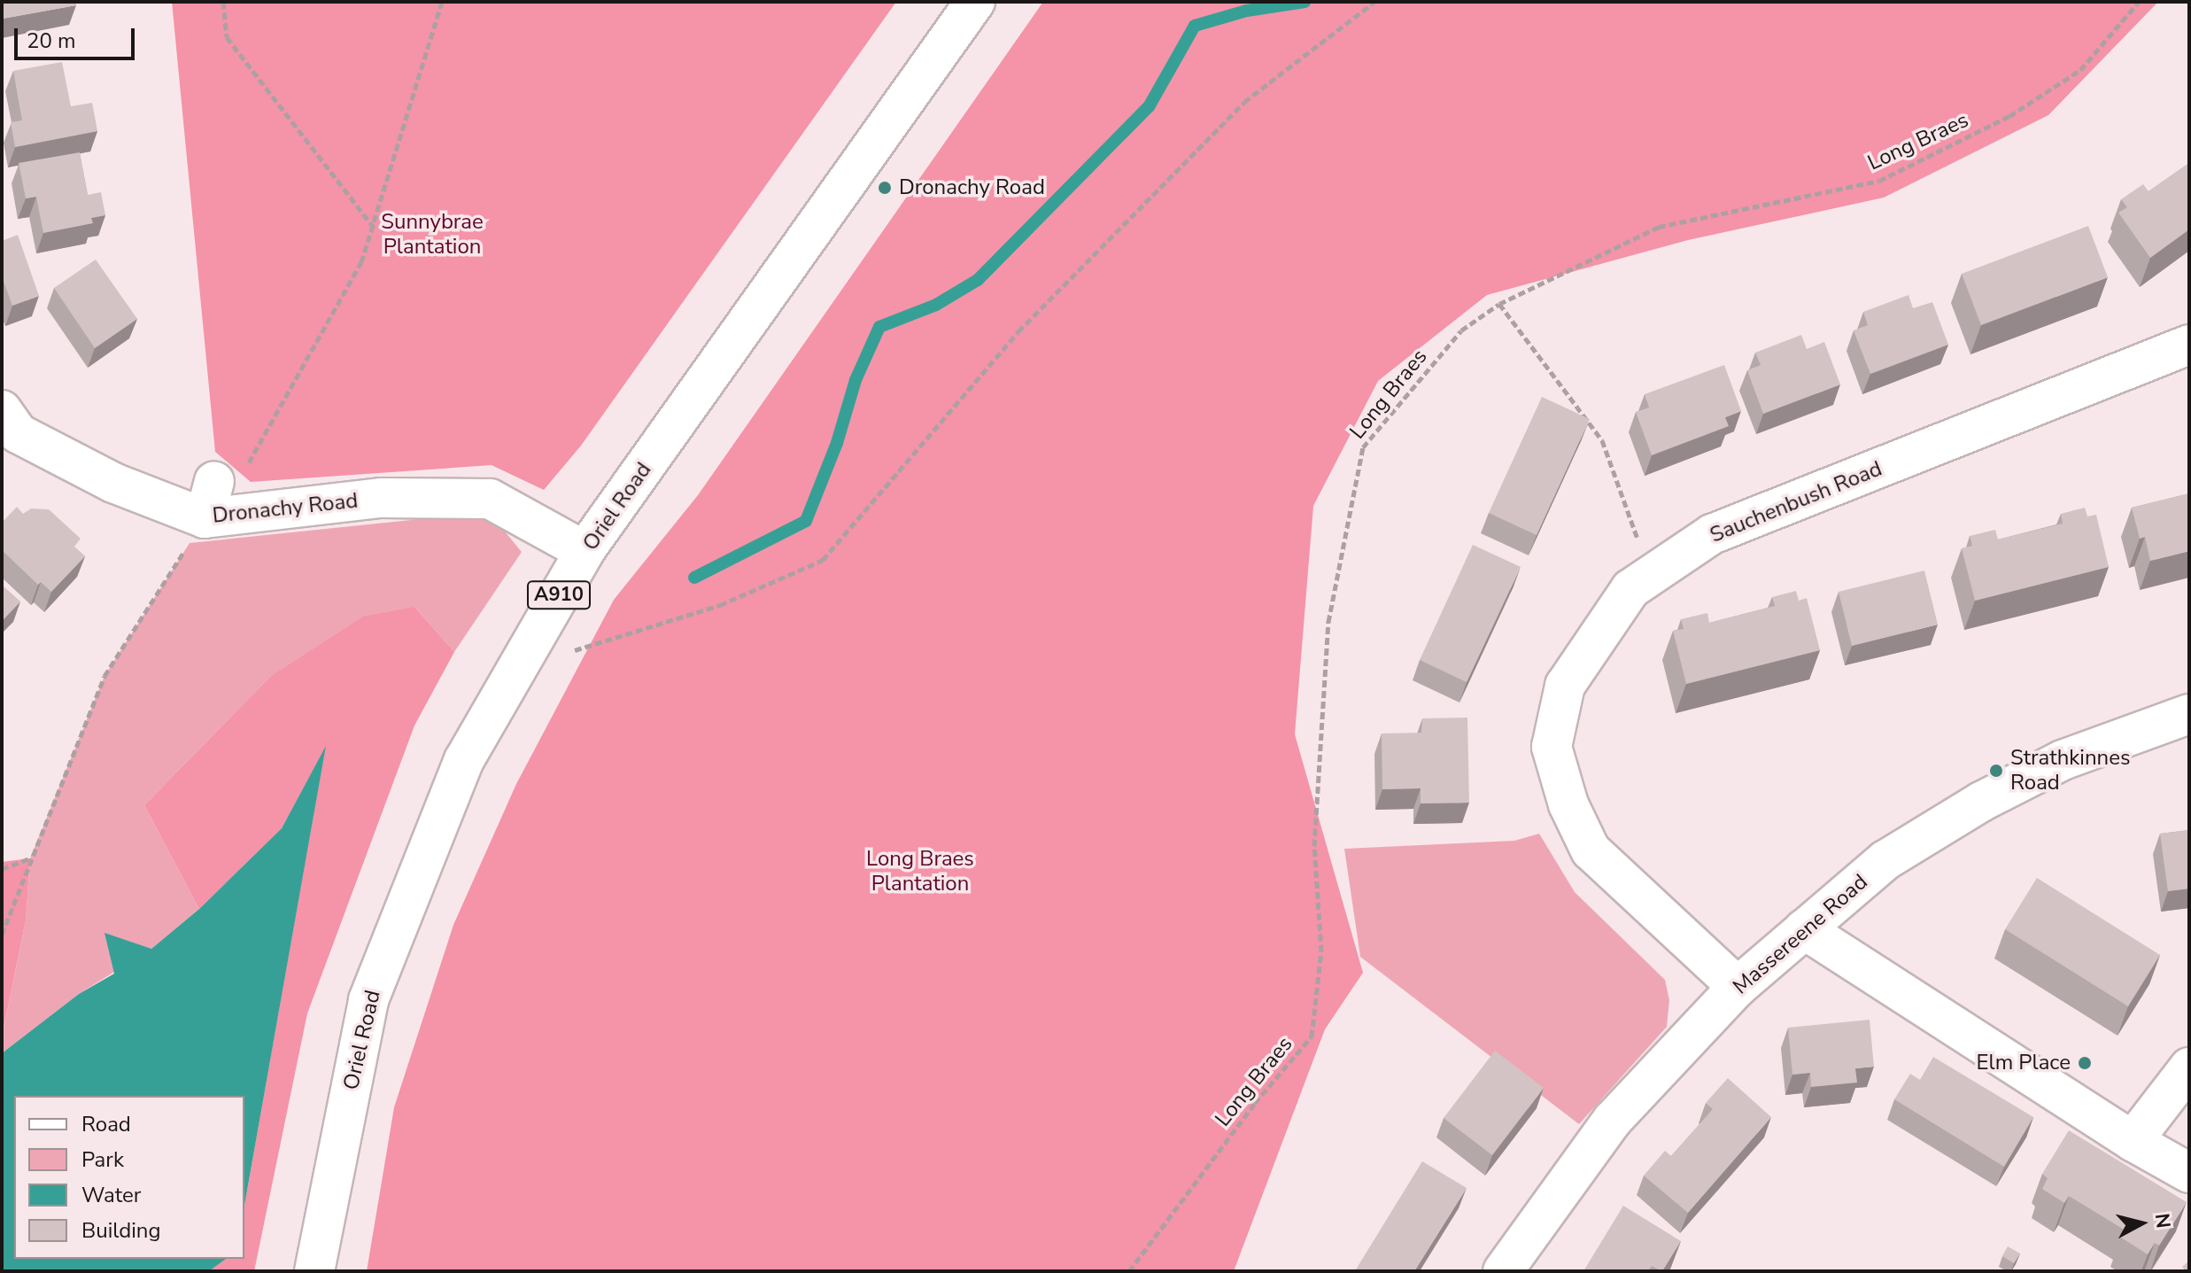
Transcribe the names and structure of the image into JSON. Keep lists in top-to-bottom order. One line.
{"streets":{"street":["Sauchenbush Road","Oriel Road","Dronachy Road","A910","Massereene Road"],"path":["Long Braes"]},"crossings":[["Sauchenbush Road","Massereene Road"],["Oriel Road","Dronachy Road"]],"parks":["Sunnybrae Plantation","Long Braes Plantation"],"places":["Dronachy Road","Strathkinnes Road","Elm Place"],"legend":["Road","Park","Water","Building"],"scale_bar":"20 m","north":"right"}
